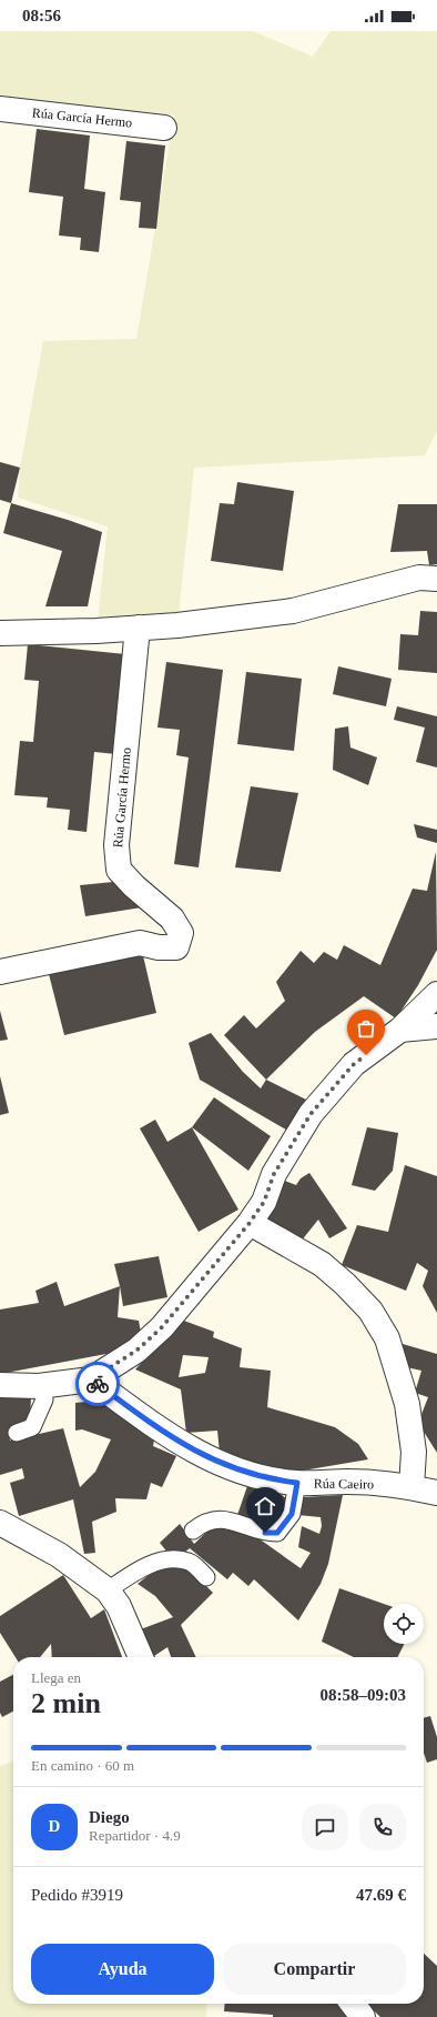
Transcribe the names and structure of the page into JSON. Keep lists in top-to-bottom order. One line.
{"streets":{"street":["Rúa García Hermo","Rúa Caeiro"]},"page":{"status":"08:56","heading":["2 min","Llega en","08:58–09:03"],"panel":["Diego","Repartidor · 4.9","Pedido #3919","47.69 €"],"bar":"En camino · 60 m","round":"D","buttons":["Ayuda","Compartir"]}}
